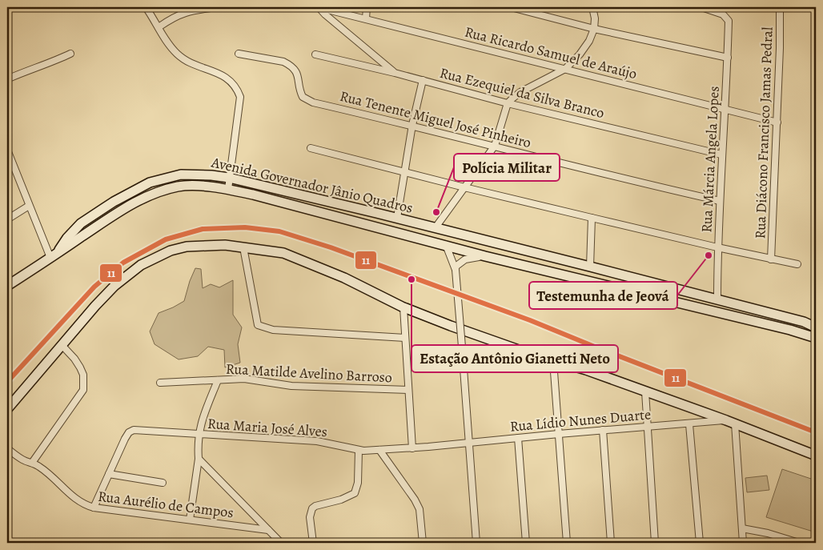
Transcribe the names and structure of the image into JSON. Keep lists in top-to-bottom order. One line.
{"streets":{"main road":["Avenida Governador Jânio Quadros"],"street":["Rua Ricardo Samuel de Araújo","Rua Ezequiel da Silva Branco","Rua Tenente Miguel José Pinheiro","Rua Diácono Francisco Jamas Pedral","Rua Márcia Angela Lopes","Rua Matilde Avelino Barroso","Rua Lídio Nunes Duarte","Rua Maria José Alves","Rua Aurélio de Campos"]},"crossings":[["Rua Ricardo Samuel de Araújo","Rua Diácono Francisco Jamas Pedral"],["Rua Ricardo Samuel de Araújo","Rua Márcia Angela Lopes"],["Rua Ezequiel da Silva Branco","Rua Márcia Angela Lopes"],["Rua Tenente Miguel José Pinheiro","Rua Márcia Angela Lopes"],["Rua Márcia Angela Lopes","Avenida Governador Jânio Quadros"],["Rua Lídio Nunes Duarte","Rua Maria José Alves"]],"places":["Polícia Militar","Testemunha de Jeová","Estação Antônio Gianetti Neto"],"lines":["transit line 11"]}
